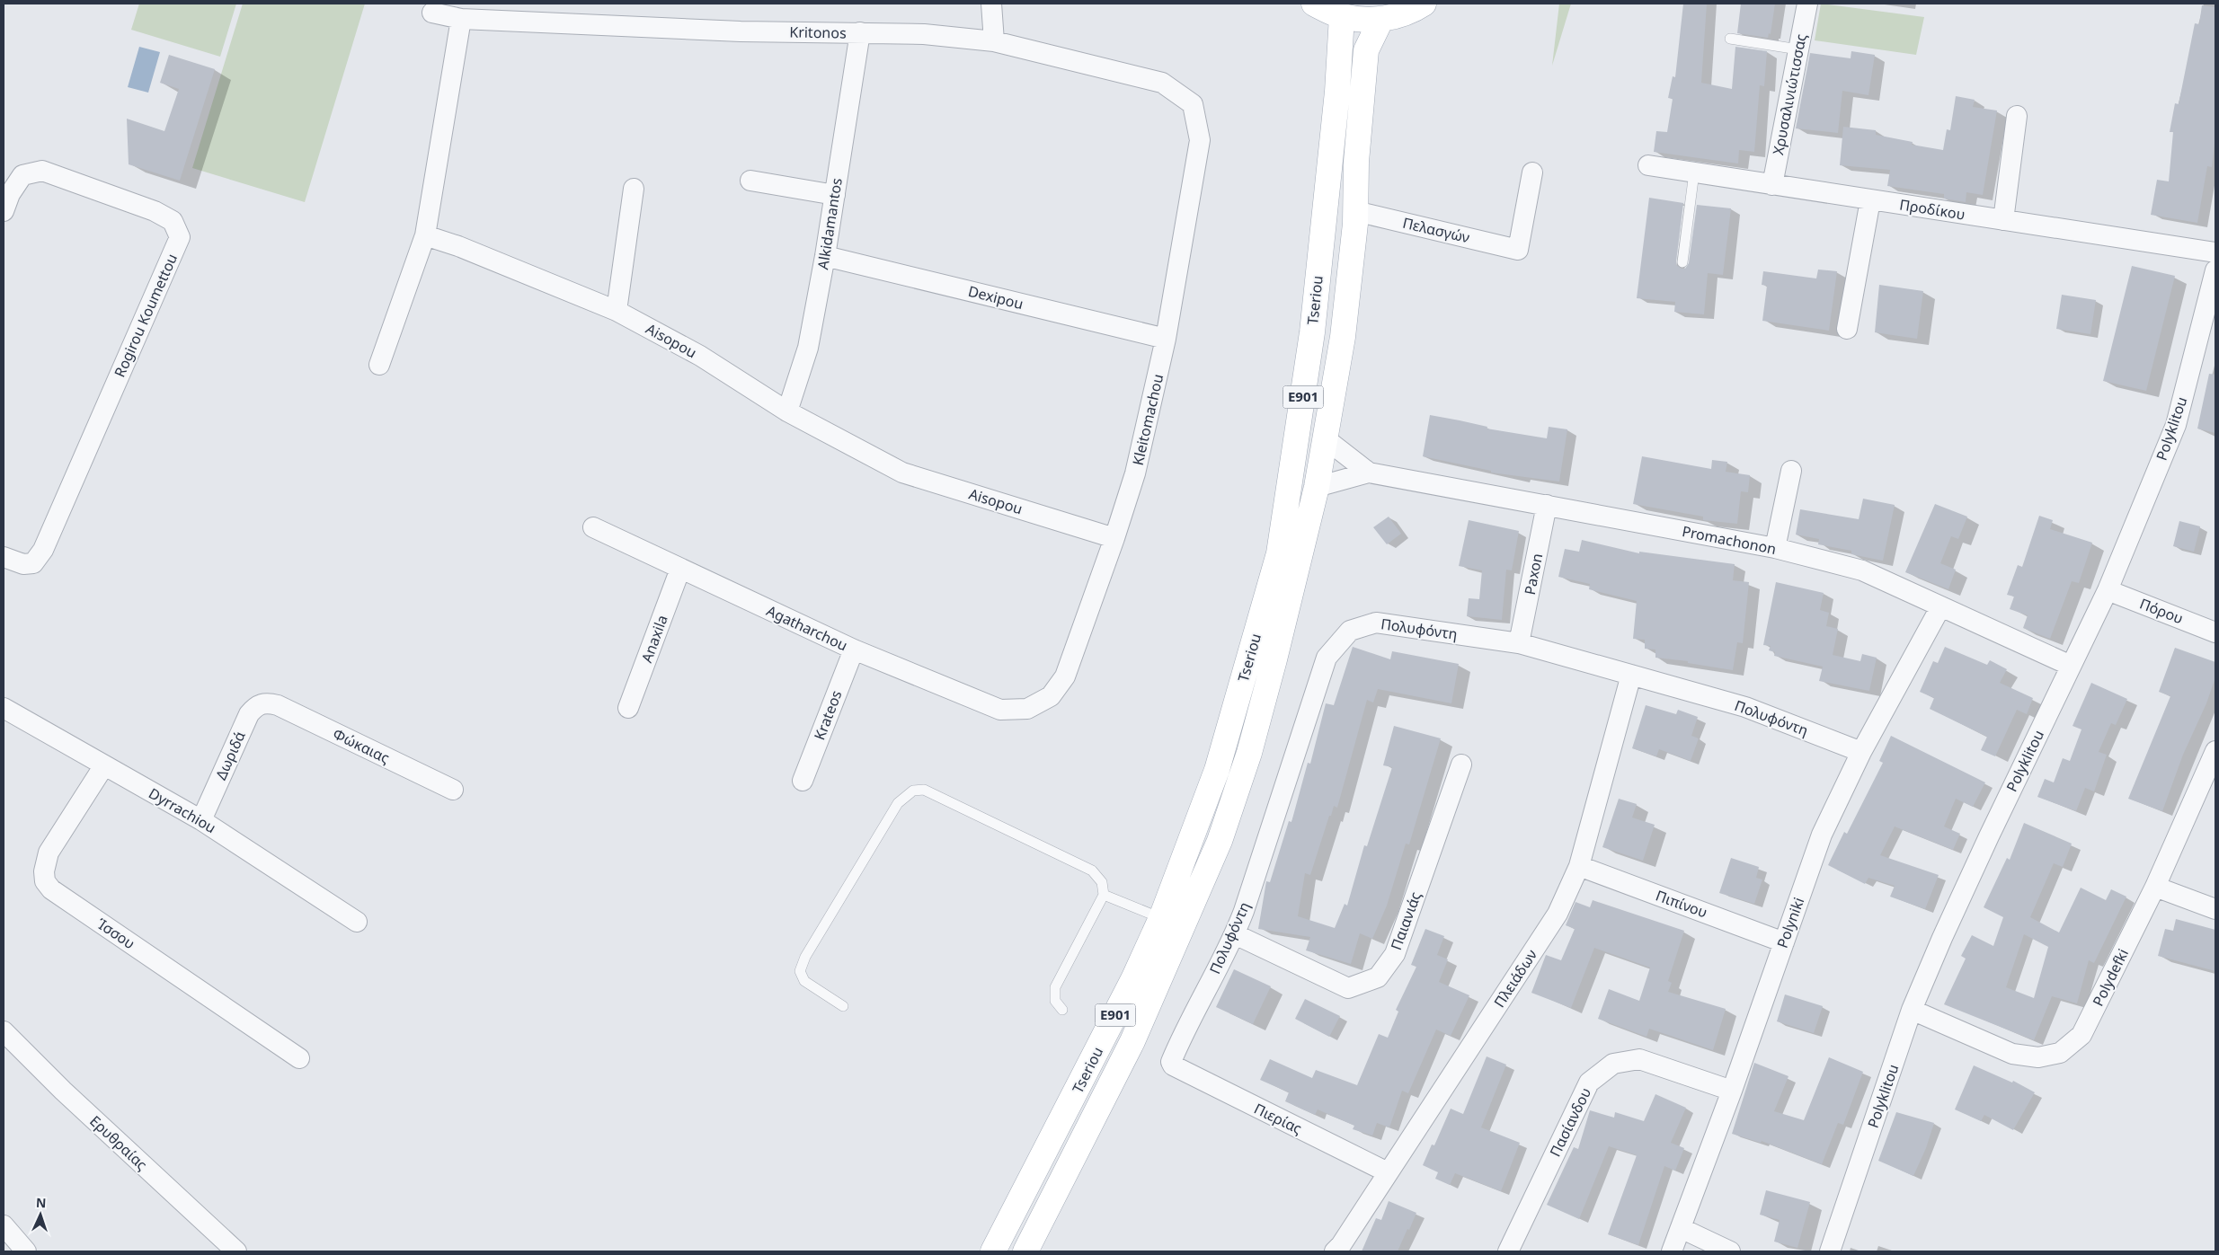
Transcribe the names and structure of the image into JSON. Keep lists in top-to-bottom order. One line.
{"streets":{"main road":["Tseriou","E901"],"street":["Kritonos","Χρυσαλινιώτισσας","Προδίκου","Alkidamantos","Πελασγών","Dexipou","Rogirou Koumettou","Aisopou","Kleitomachou","Polyklitou","Promachonon","Paxon","Πόρου","Agatharchou","Πολυφόντη","Anaxila","Krateos","Φώκαιας","Δωριδά","Dyrrachiou","Πιπίνου","Παιανιάς","Polyniki","Ίσσου","Polydefki","Πλειάδων","Πιερίας","Πασίανδου","Ερυθραίας"]},"crossings":[["Kritonos","Alkidamantos"],["Kritonos","Kleitomachou"],["Χρυσαλινιώτισσας","Προδίκου"],["Alkidamantos","Dexipou"],["Alkidamantos","Aisopou"],["Πελασγών","Tseriou"],["Dexipou","Kleitomachou"],["Tseriou","Promachonon"],["Aisopou","Kleitomachou"],["Kleitomachou","Agatharchou"],["Polyklitou","Promachonon"],["Polyklitou","Πόρου"],["Polyklitou","Polydefki"],["Promachonon","Paxon"],["Promachonon","Polyniki"],["Paxon","Πολυφόντη"],["Agatharchou","Anaxila"],["Agatharchou","Krateos"],["Πολυφόντη","Παιανιάς"],["Πολυφόντη","Polyniki"],["Πολυφόντη","Πλειάδων"],["Πολυφόντη","Πιερίας"],["Φώκαιας","Δωριδά"],["Δωριδά","Dyrrachiou"],["Dyrrachiou","Ίσσου"],["Πιπίνου","Polyniki"],["Πιπίνου","Πλειάδων"],["Polyniki","Πασίανδου"],["Πλειάδων","Πιερίας"]],"north":"top"}
